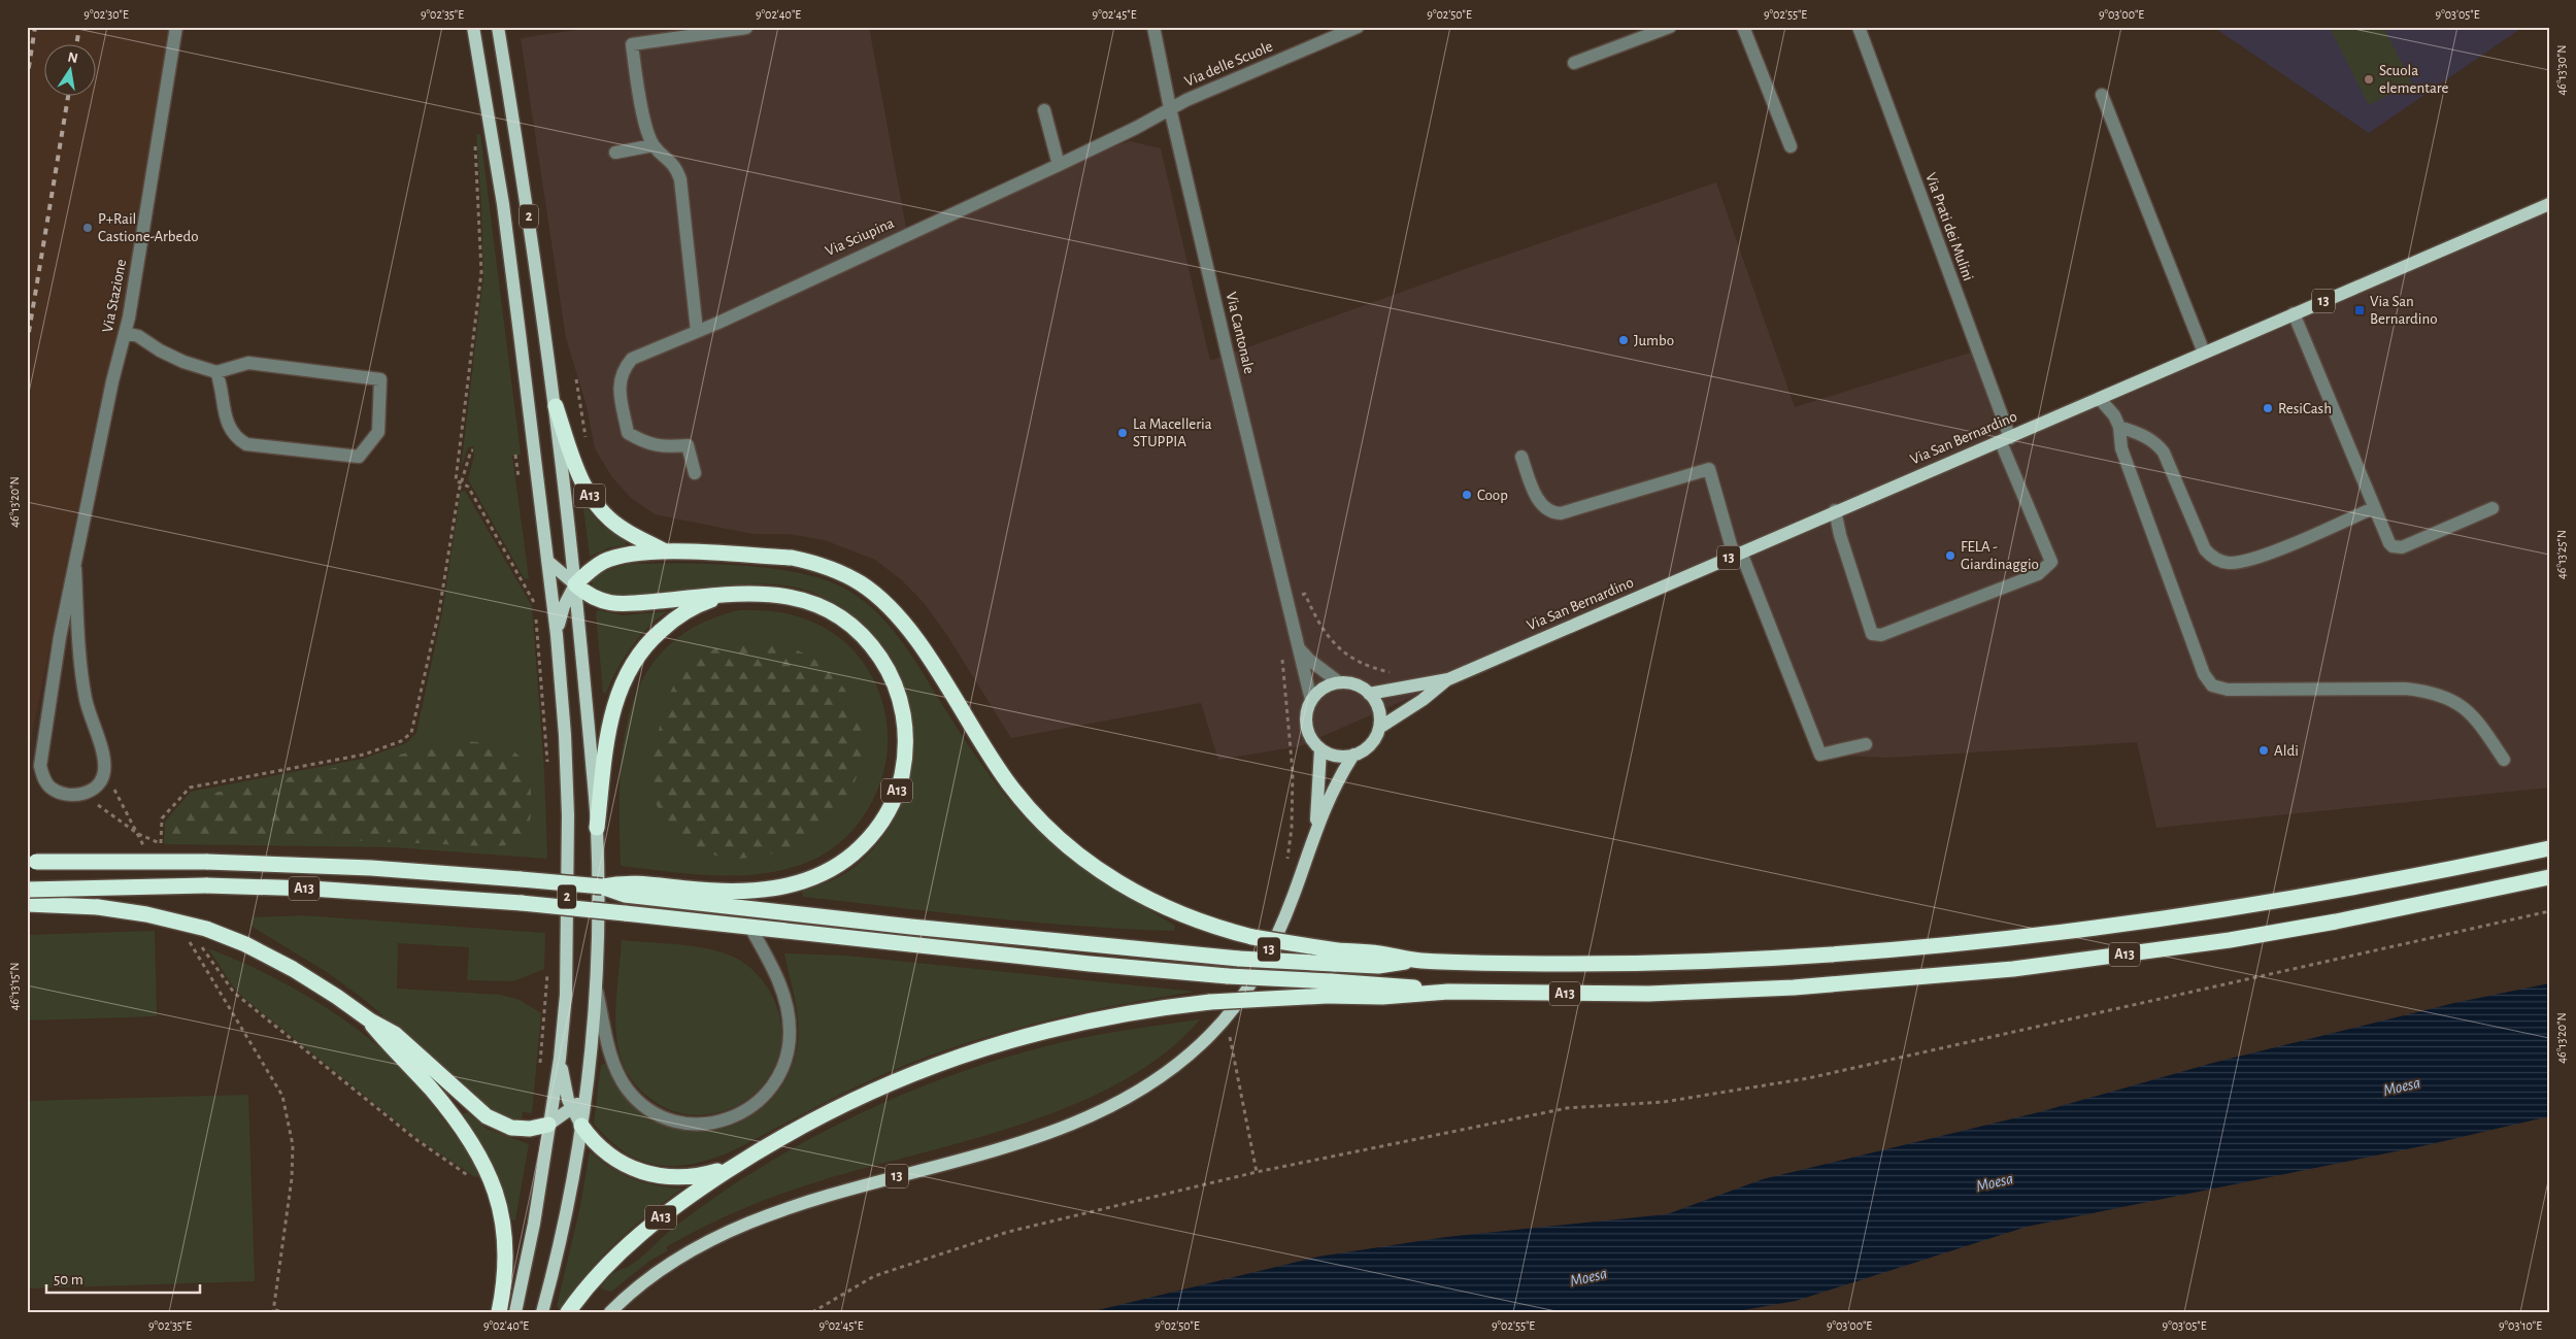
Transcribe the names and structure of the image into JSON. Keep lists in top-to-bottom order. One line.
{"streets":{"highway":["A13"],"main road":["2","13","Via San Bernardino"],"street":["Via delle Scuole","Via Prati dei Mulini","Via Sciupina","Via Stazione","Via Cantonale"]},"crossings":[["Via delle Scuole","Via Sciupina"],["Via delle Scuole","Via Cantonale"],["2","A13"],["Via Prati dei Mulini","Via San Bernardino"],["Via Sciupina","Via Cantonale"],["13","Via Cantonale"],["13","Via San Bernardino"],["Via Cantonale","Via San Bernardino"]],"water":["Moesa"],"places":{"other":["Scuola elementare","P+Rail Castione-Arbedo","Jumbo","ResiCash","La Macelleria STUPPIA","Coop","FELA - Giardinaggio","Aldi"],"transit":["Via San Bernardino"]},"scale_bar":"50 m","north":"top","coordinates":["9°02'30\"E","9°02'35\"E","9°02'40\"E","9°02'45\"E","9°02'50\"E","9°02'55\"E","9°03'00\"E","9°03'05\"E","46°13'30\"N","46°13'20\"N","46°13'25\"N","46°13'15\"N","9°03'10\"E"]}
